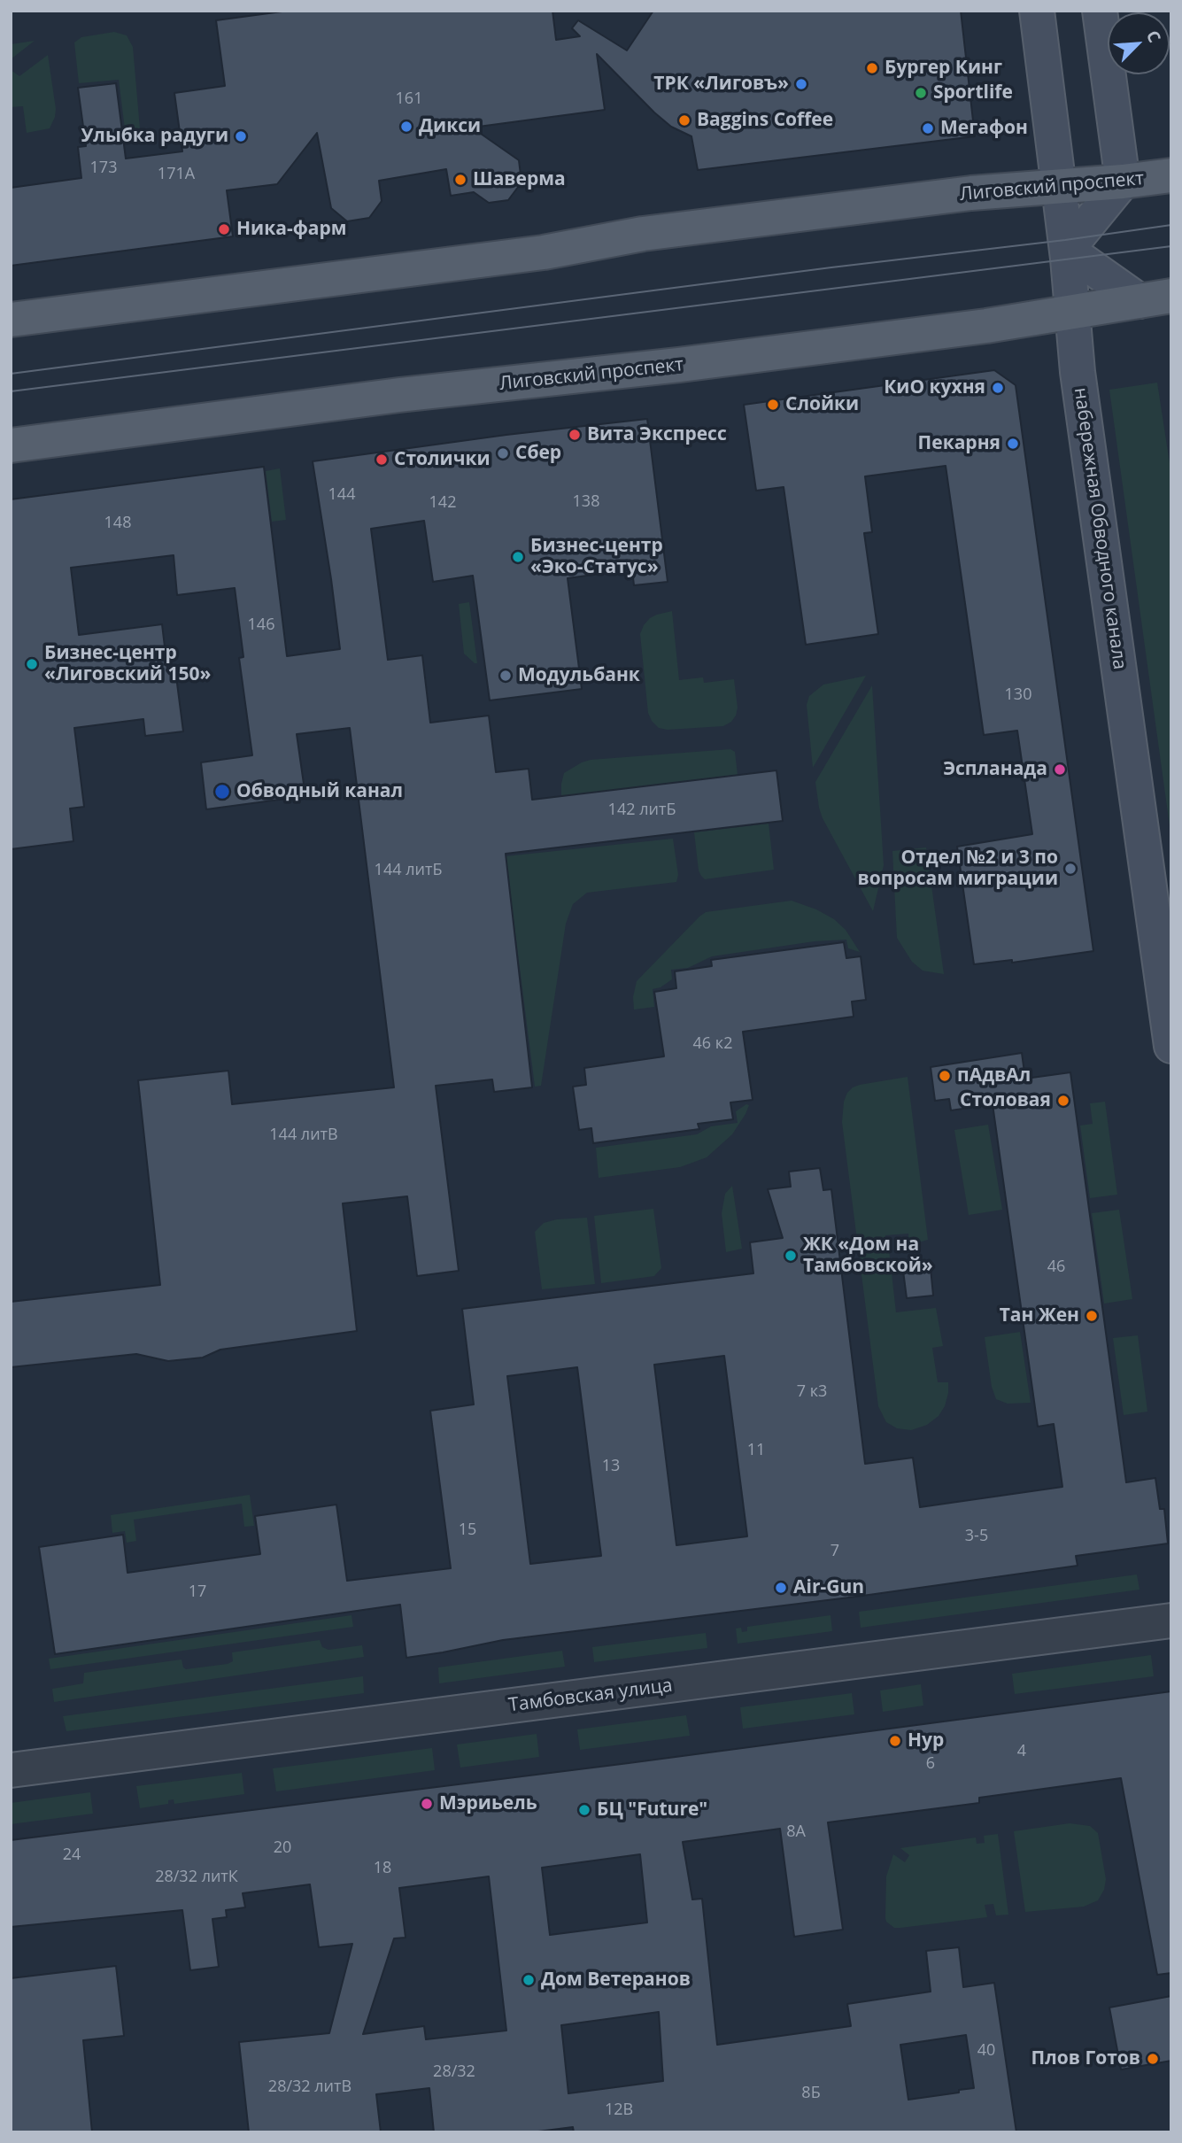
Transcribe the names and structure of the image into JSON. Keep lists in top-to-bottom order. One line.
{"streets":{"main road":["Лиговский проспект","набережная Обводного канала"],"street":["Тамбовская улица"]},"crossings":[["Лиговский проспект","набережная Обводного канала"]],"places":["Бургер Кинг","ТРК «Лиговъ»","Sportlife","Baggins Coffee","Дикси","Мегафон","Улыбка радуги","Шаверма","Ника-фарм","КиО кухня","Слойки","Вита Экспресс","Пекарня","Сбер","Столички","Бизнес-центр «Эко-Статус»","Бизнес-центр «Лиговский 150»","Модульбанк","Эспланада","Обводный канал","Отдел №2 и 3 по вопросам миграции","пАдвАл","Столовая","ЖК «Дом на Тамбовской»","Тан Жен","Air-Gun","Нур","Мэриьель","БЦ \"Future\"","Дом Ветеранов","Плов Готов"],"house_numbers":["161","173","171А","144","138","142","148","146","130","142 литБ","144 литБ","46 к2","144 литВ","46","7 к3","11","13","15","3-5","7","17","4","6","8А","20","24","18","28/32 литК","40","28/32","28/32 литВ","8Б","12В"],"north":"top right"}
